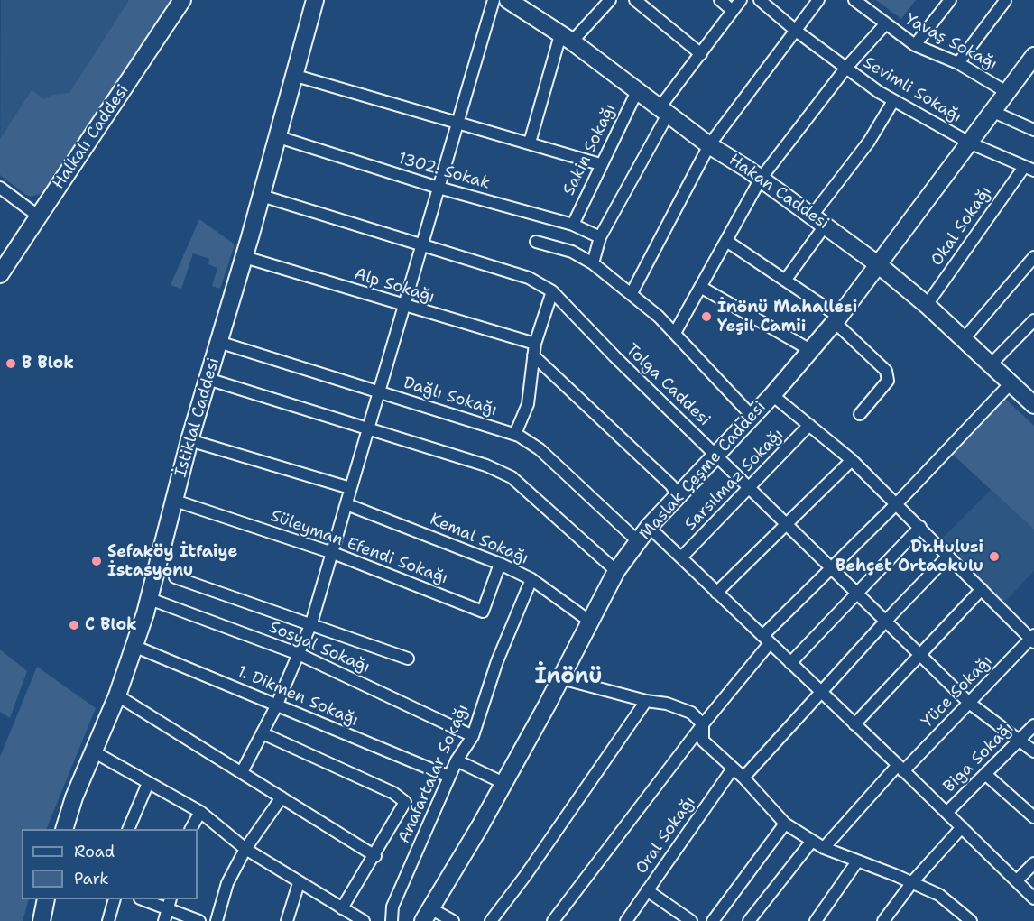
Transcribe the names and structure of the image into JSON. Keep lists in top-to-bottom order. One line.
{"streets":{"street":["Yavaş Sokağı","Sevimli Sokağı","Halkalı Caddesi","Sakin Sokağı","1302. Sokak","Hakan Caddesi","Okal Sokağı","Alp Sokağı","Tolga Caddesi","Dağlı Sokağı","İstiklal Caddesi","Maslak Çeşme Caddesi","Sarsılmaz Sokağı","Kemal Sokağı","Süleyman Efendi Sokağı","Sosyal Sokağı","Yüce Sokağı","1. Dikmen Sokağı","Biga Sokağı","Anafartalar Sokağı","Oral Sokağı"]},"crossings":[["Yavaş Sokağı","Maslak Çeşme Caddesi"],["Sevimli Sokağı","Okal Sokağı"],["Sevimli Sokağı","Maslak Çeşme Caddesi"],["Sakin Sokağı","1302. Sokak"],["Sakin Sokağı","Hakan Caddesi"],["1302. Sokak","İstiklal Caddesi"],["Hakan Caddesi","Okal Sokağı"],["Hakan Caddesi","Maslak Çeşme Caddesi"],["Alp Sokağı","İstiklal Caddesi"],["Alp Sokağı","Maslak Çeşme Caddesi"],["Tolga Caddesi","İstiklal Caddesi"],["Tolga Caddesi","Maslak Çeşme Caddesi"],["Tolga Caddesi","Sarsılmaz Sokağı"],["Tolga Caddesi","Yüce Sokağı"],["Tolga Caddesi","Biga Sokağı"],["Dağlı Sokağı","İstiklal Caddesi"],["Dağlı Sokağı","Maslak Çeşme Caddesi"],["İstiklal Caddesi","Süleyman Efendi Sokağı"],["İstiklal Caddesi","Sosyal Sokağı"],["İstiklal Caddesi","1. Dikmen Sokağı"],["Maslak Çeşme Caddesi","Kemal Sokağı"],["Kemal Sokağı","Süleyman Efendi Sokağı"],["Kemal Sokağı","Anafartalar Sokağı"],["Sosyal Sokağı","Anafartalar Sokağı"],["1. Dikmen Sokağı","Anafartalar Sokağı"]],"districts":["İnönü"],"places":["İnönü Mahallesi Yeşil Camii","B Blok","Dr.Hulusi Behçet Ortaokulu","Sefaköy İtfaiye İstasyonu","C Blok"],"legend":["Road","Park"]}
